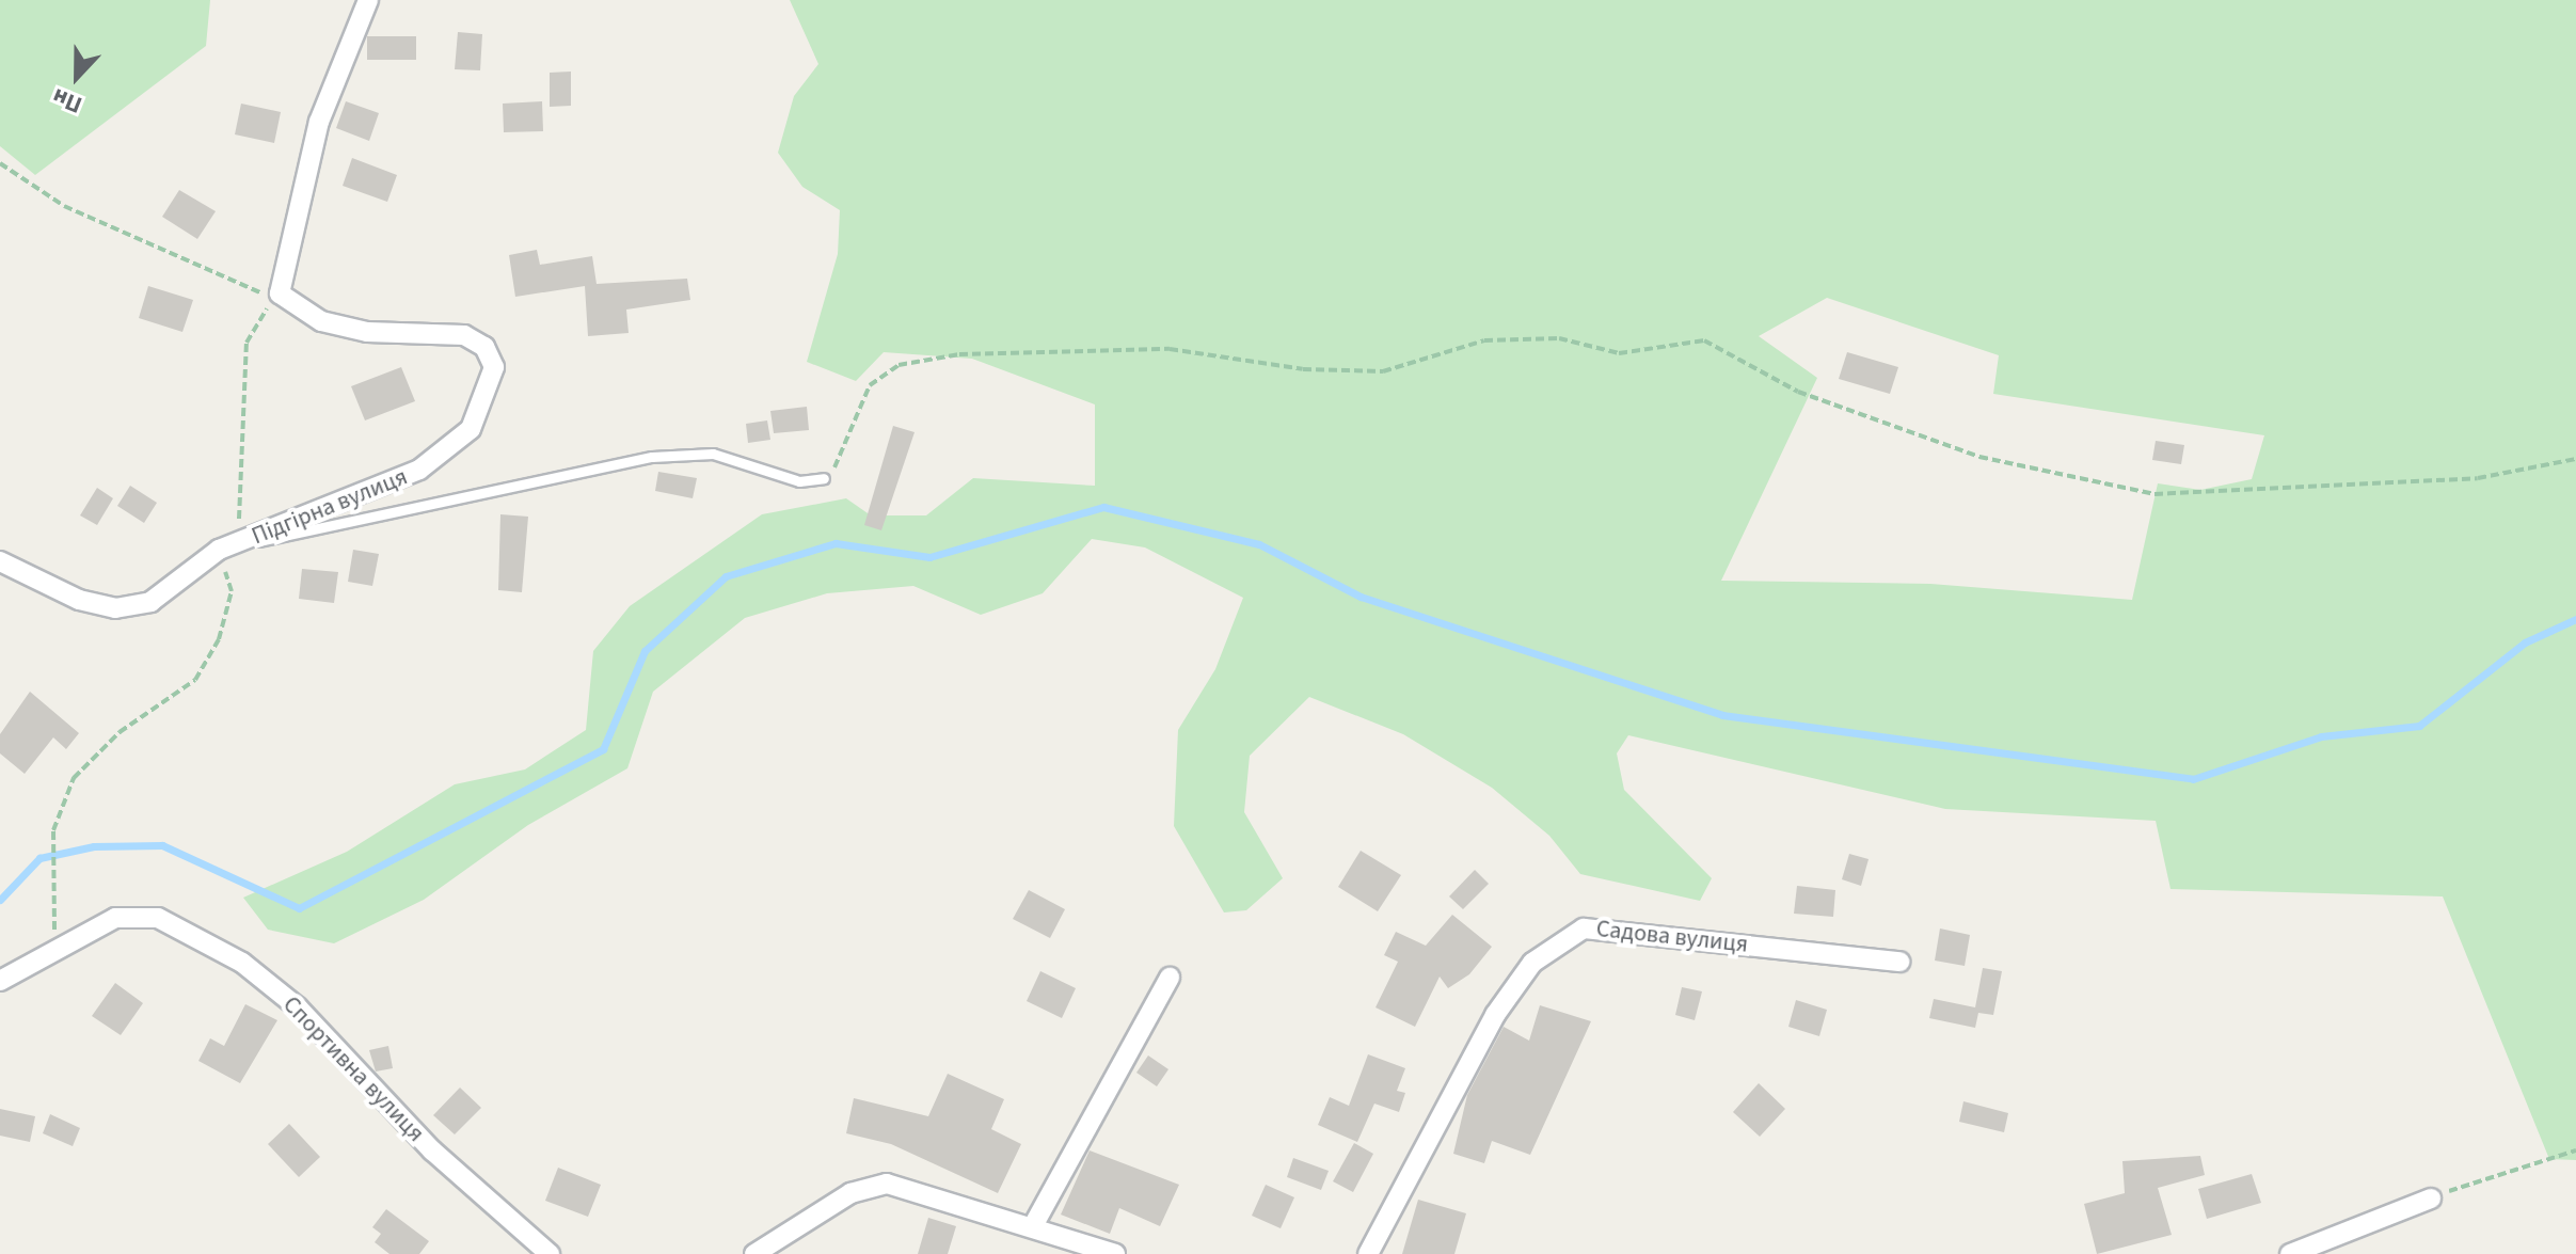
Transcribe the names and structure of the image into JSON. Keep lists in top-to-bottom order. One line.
{"streets":{"street":["Підгірна вулиця","Садова вулиця","Спортивна вулиця"]},"north":"bottom"}
